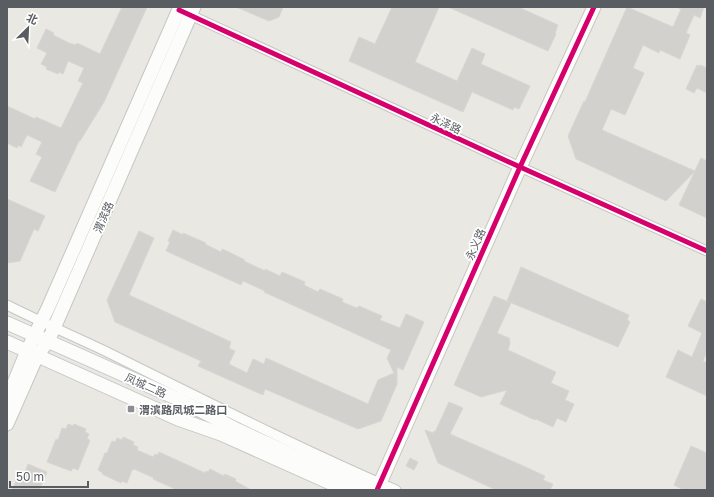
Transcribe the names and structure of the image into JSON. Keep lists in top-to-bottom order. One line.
{"streets":{"street":["永泽路","渭滨路","永义路","凤城二路"]},"crossings":[["永泽路","渭滨路"],["永泽路","永义路"],["渭滨路","凤城二路"],["永义路","凤城二路"]],"places":{"transit":["渭滨路凤城二路口"]},"scale_bar":"50 m","north":"top right"}
